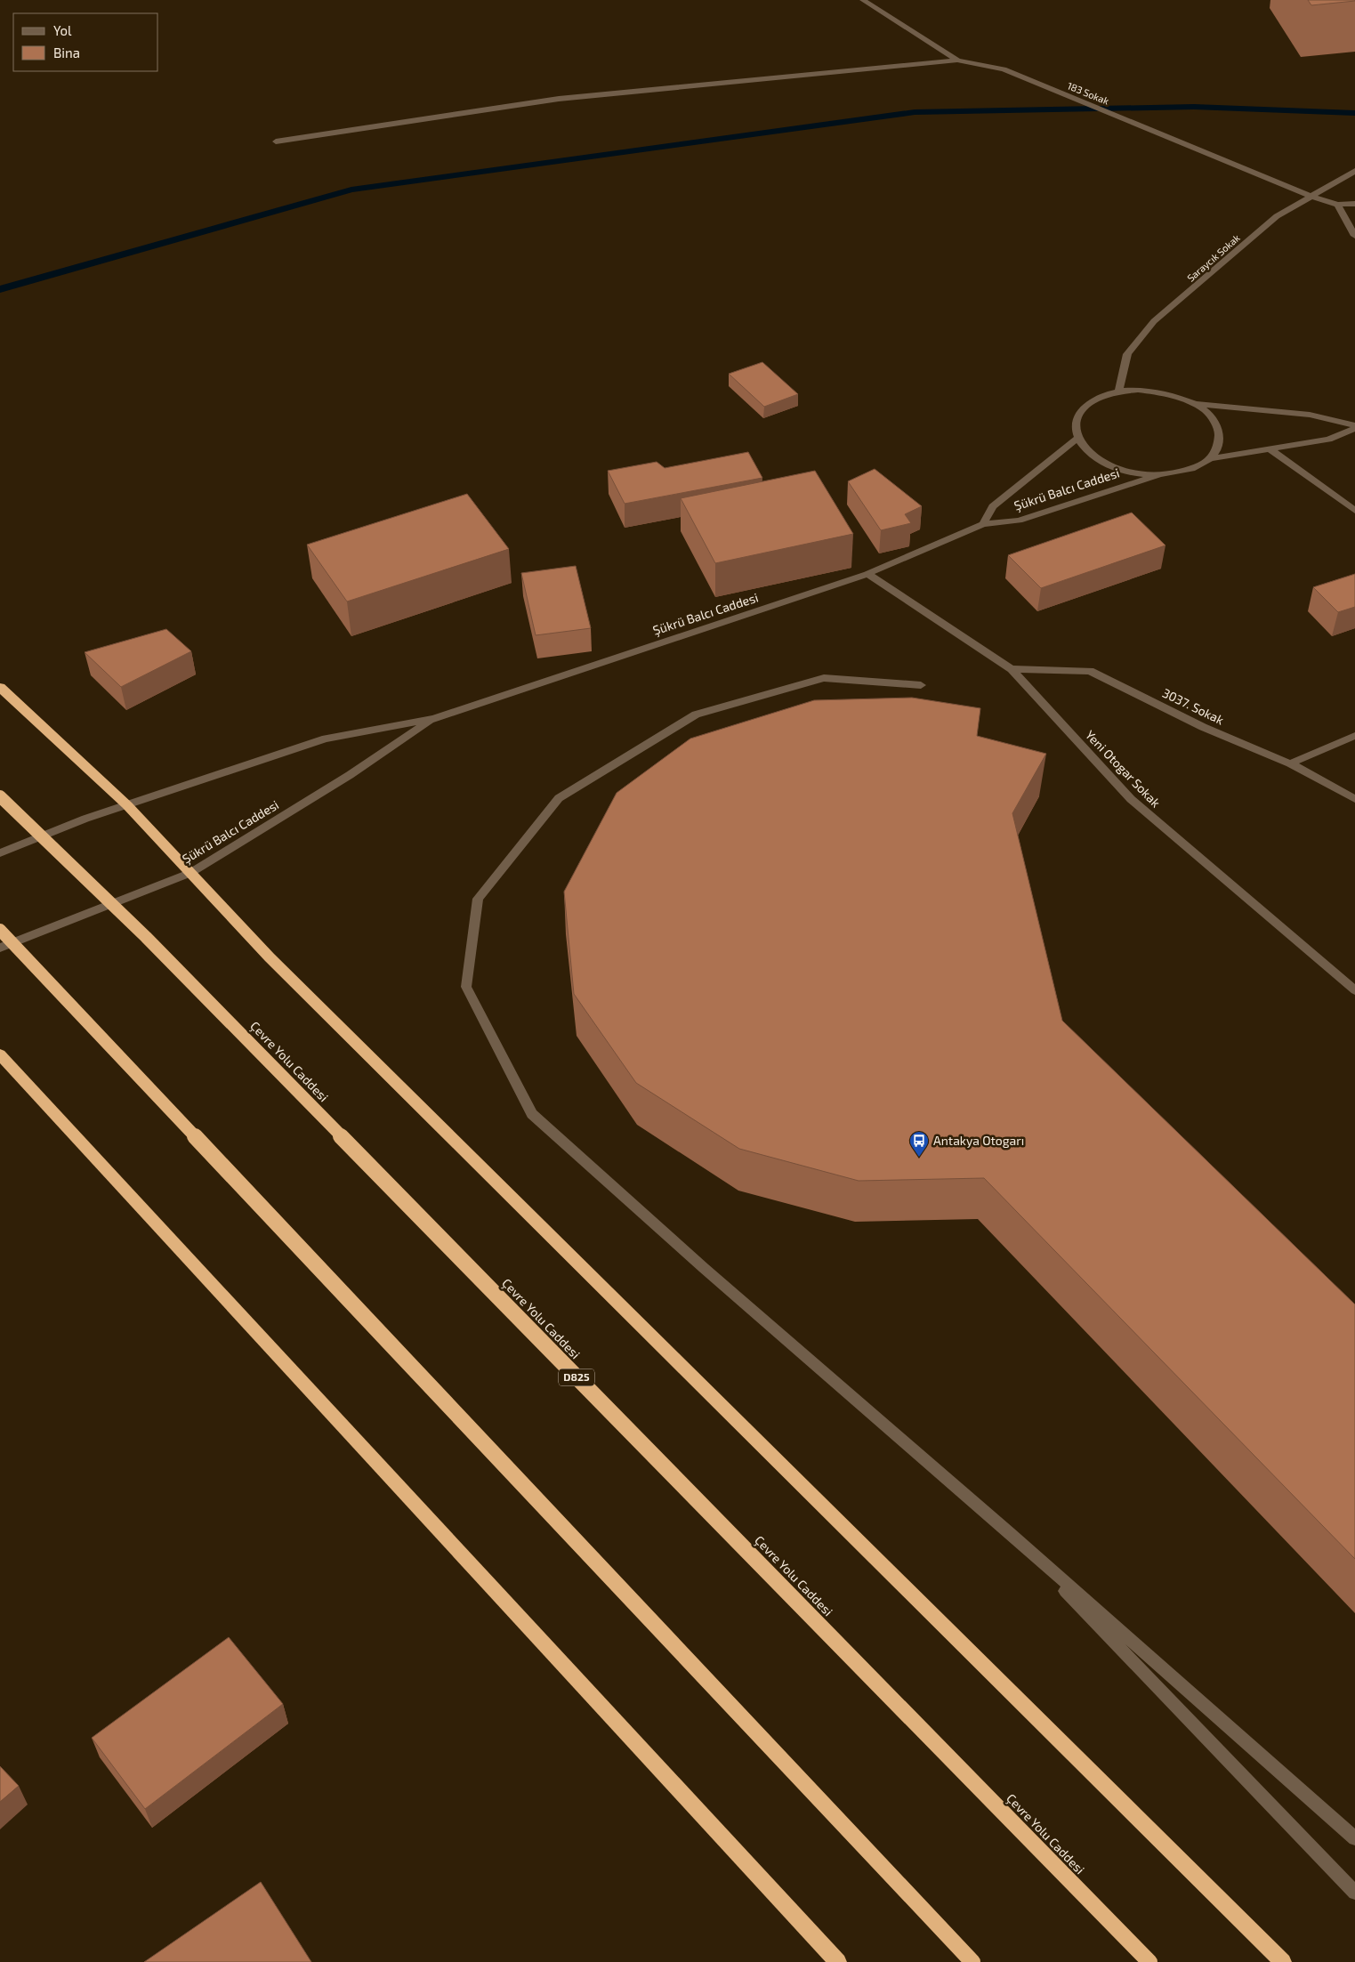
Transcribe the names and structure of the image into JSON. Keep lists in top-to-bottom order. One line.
{"streets":{"highway":["Çevre Yolu Caddesi","D825"],"street":["183 Sokak","Saraycık Sokak","Şükrü Balcı Caddesi","3037. Sokak","Yeni Otogar Sokak"]},"crossings":[["183 Sokak","Saraycık Sokak"],["Saraycık Sokak","Şükrü Balcı Caddesi"],["Şükrü Balcı Caddesi","Yeni Otogar Sokak"],["3037. Sokak","Yeni Otogar Sokak"]],"places":{"bus stop":["Antakya Otogarı"]},"legend":["Yol","Bina"]}
